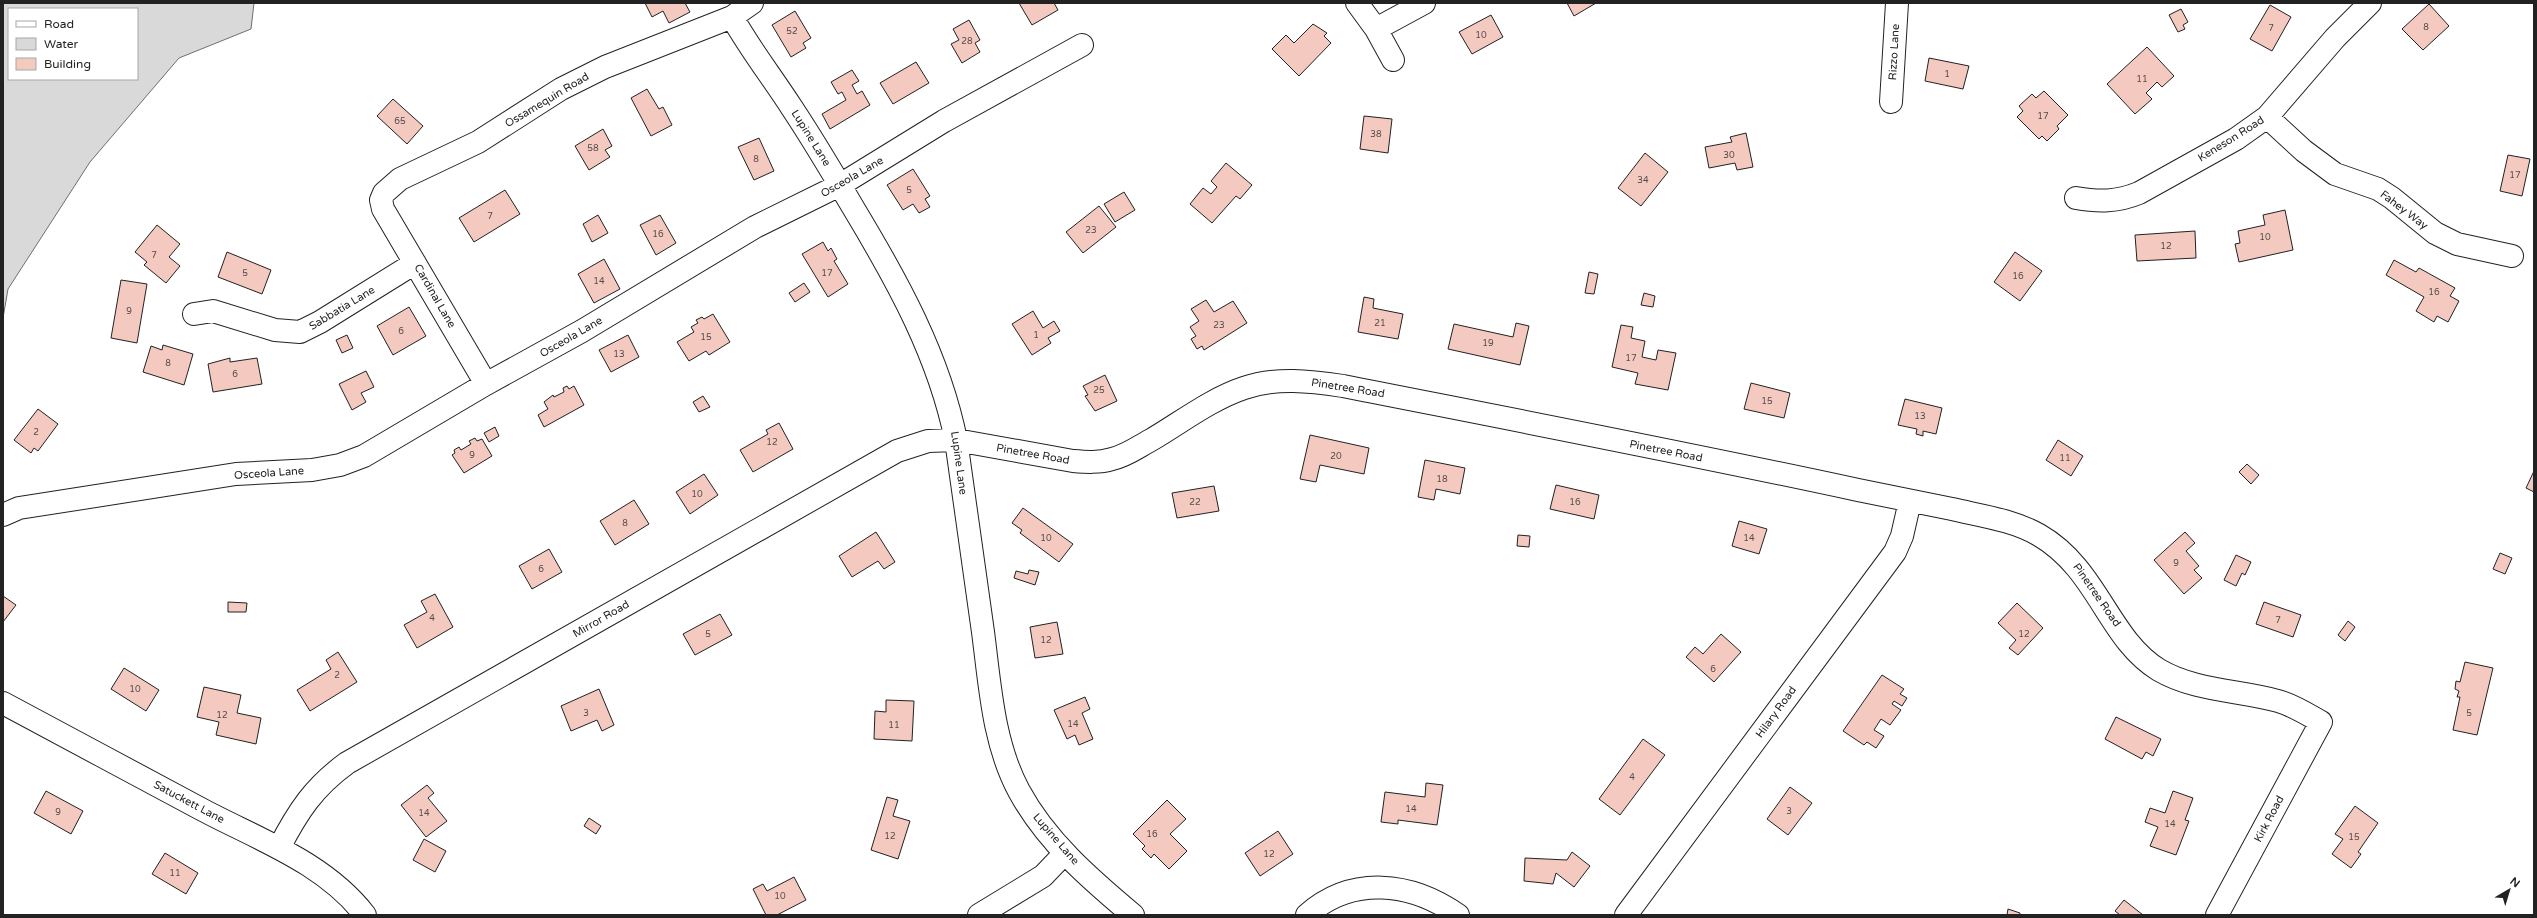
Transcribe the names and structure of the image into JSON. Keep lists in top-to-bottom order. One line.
{"streets":{"street":["Rizzo Lane","Ossamequin Road","Lupine Lane","Keneson Road","Osceola Lane","Fahey Way","Cardinal Lane","Sabbatia Lane","Pinetree Road","Mirror Road","Hilary Road","Satuckett Lane","Kirk Road"]},"crossings":[["Ossamequin Road","Lupine Lane"],["Ossamequin Road","Cardinal Lane"],["Lupine Lane","Osceola Lane"],["Lupine Lane","Pinetree Road"],["Lupine Lane","Mirror Road"],["Keneson Road","Fahey Way"],["Osceola Lane","Cardinal Lane"],["Cardinal Lane","Sabbatia Lane"],["Pinetree Road","Mirror Road"],["Pinetree Road","Hilary Road"],["Pinetree Road","Kirk Road"],["Mirror Road","Satuckett Lane"]],"house_numbers":["8","7","52","10","28","1","11","17","65","38","58","30","8","17","34","5","7","23","16","10","12","7","5","17","16","14","16","9","21","23","6","1","15","19","13","17","8","6","25","15","13","2","12","9","20","11","18","10","22","16","8","10","14","9","6","4","7","5","12","12","6","2","10","3","5","12","14","11","4","14","3","9","14","14","16","12","15","12","11","10"],"legend":["Road","Water","Building"],"north":"top right"}
